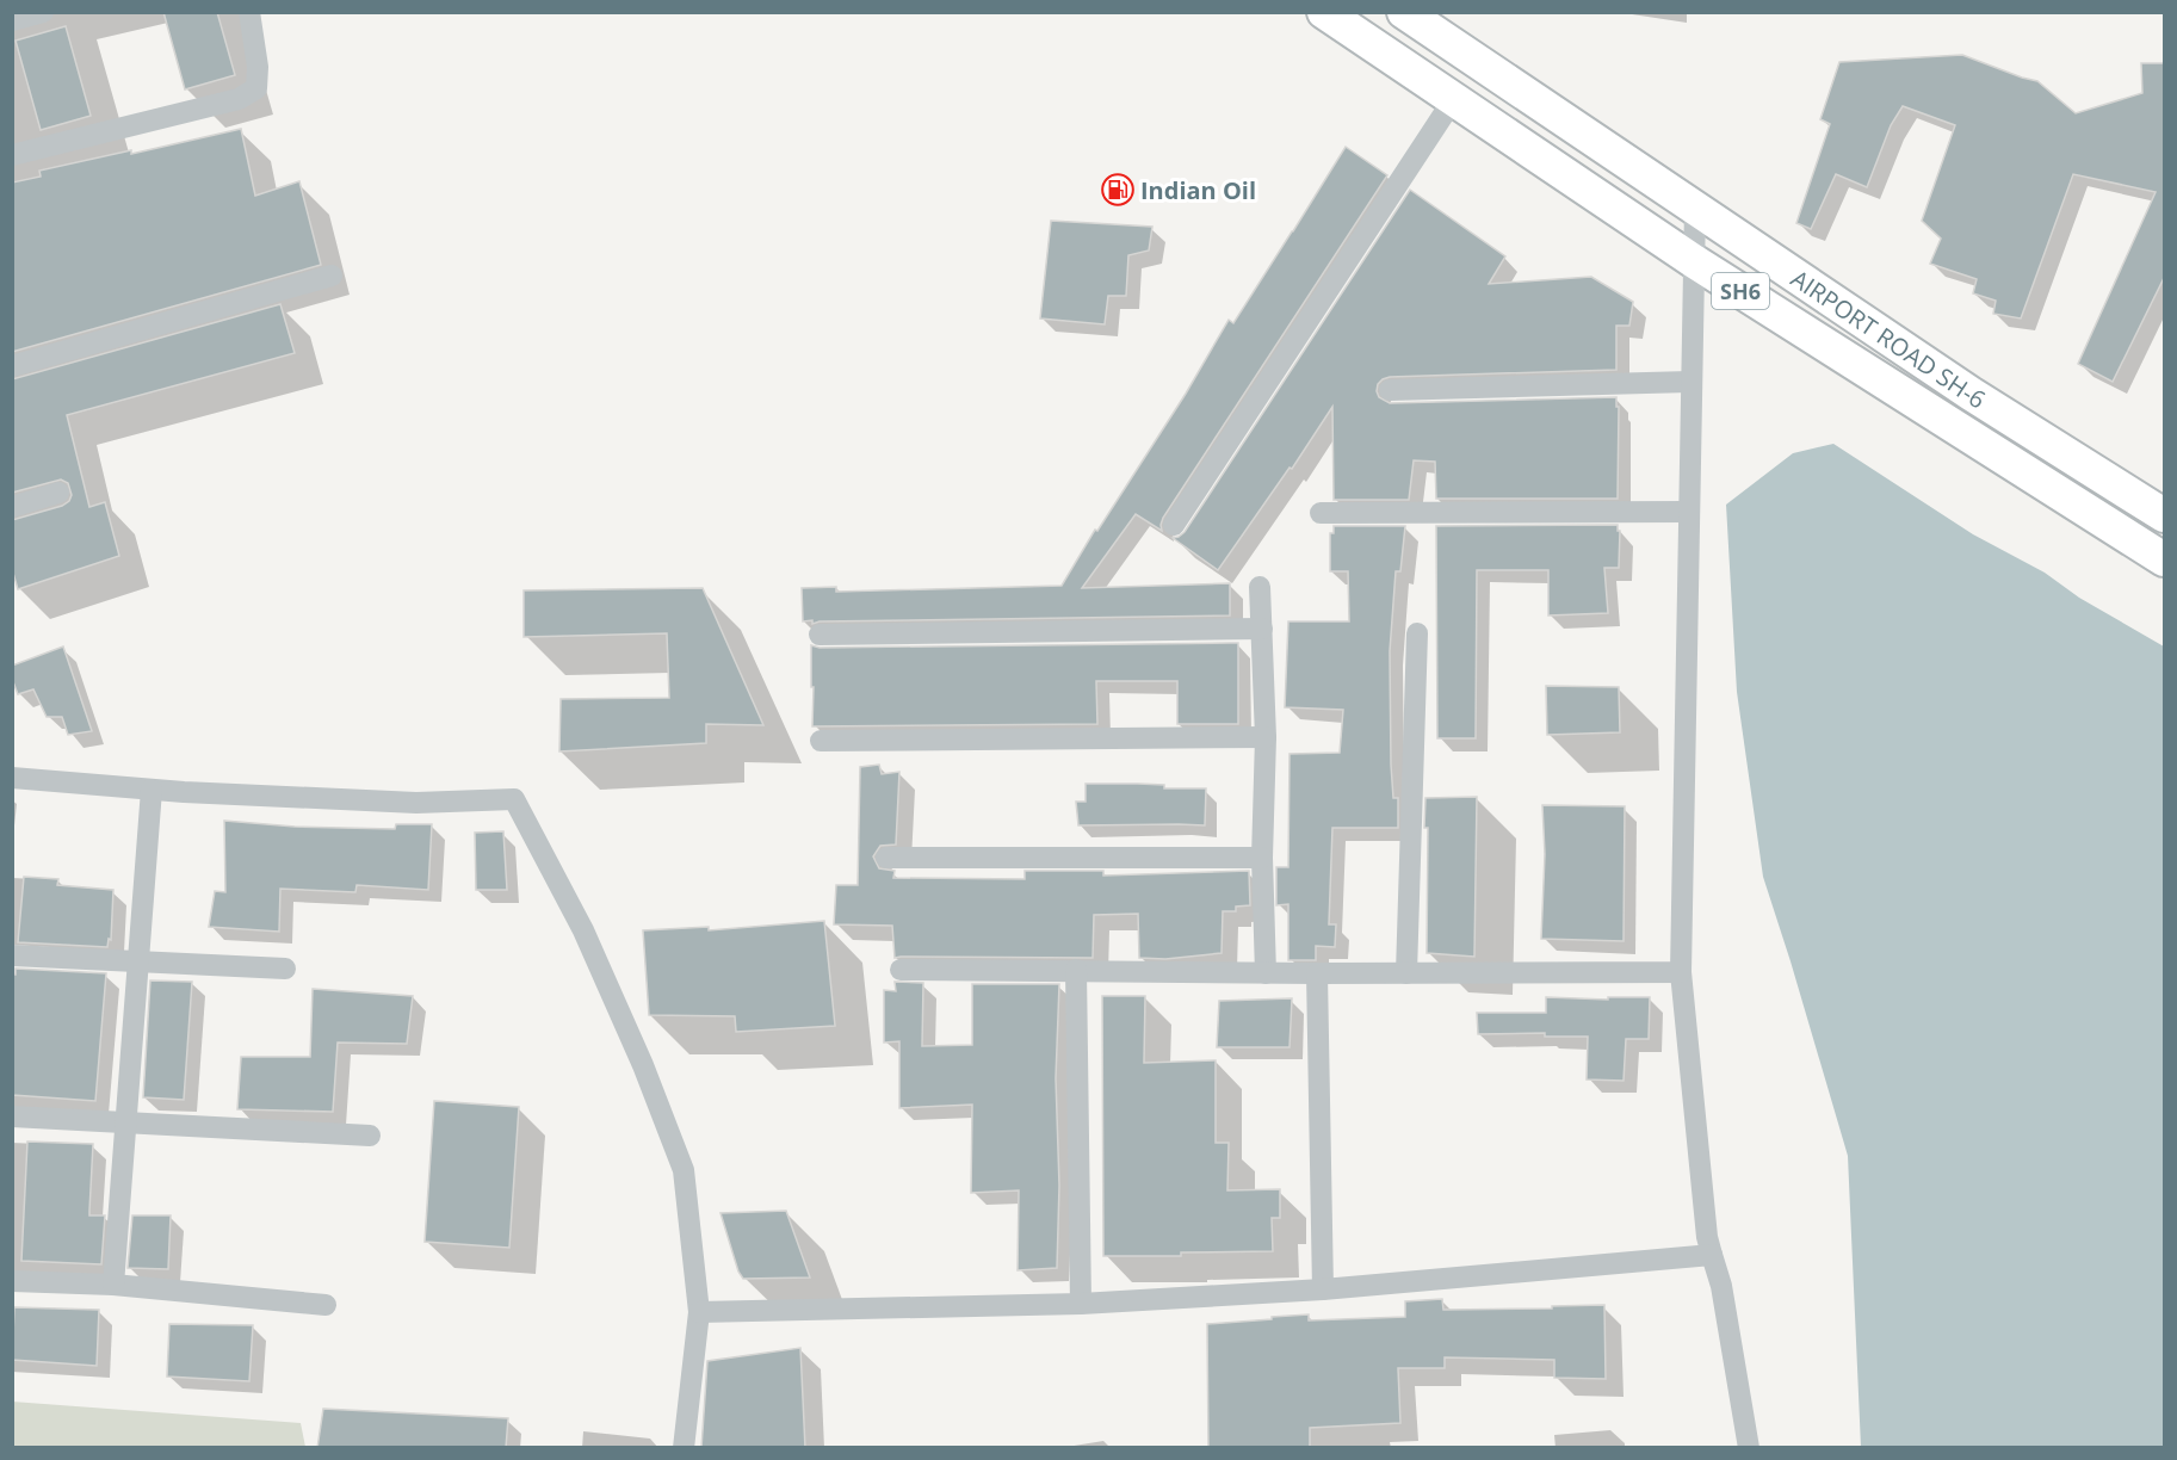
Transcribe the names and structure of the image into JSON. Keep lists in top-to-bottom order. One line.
{"streets":{"main road":["SH6","AIRPORT ROAD SH-6"]},"places":{"fuel station":["Indian Oil"]}}
